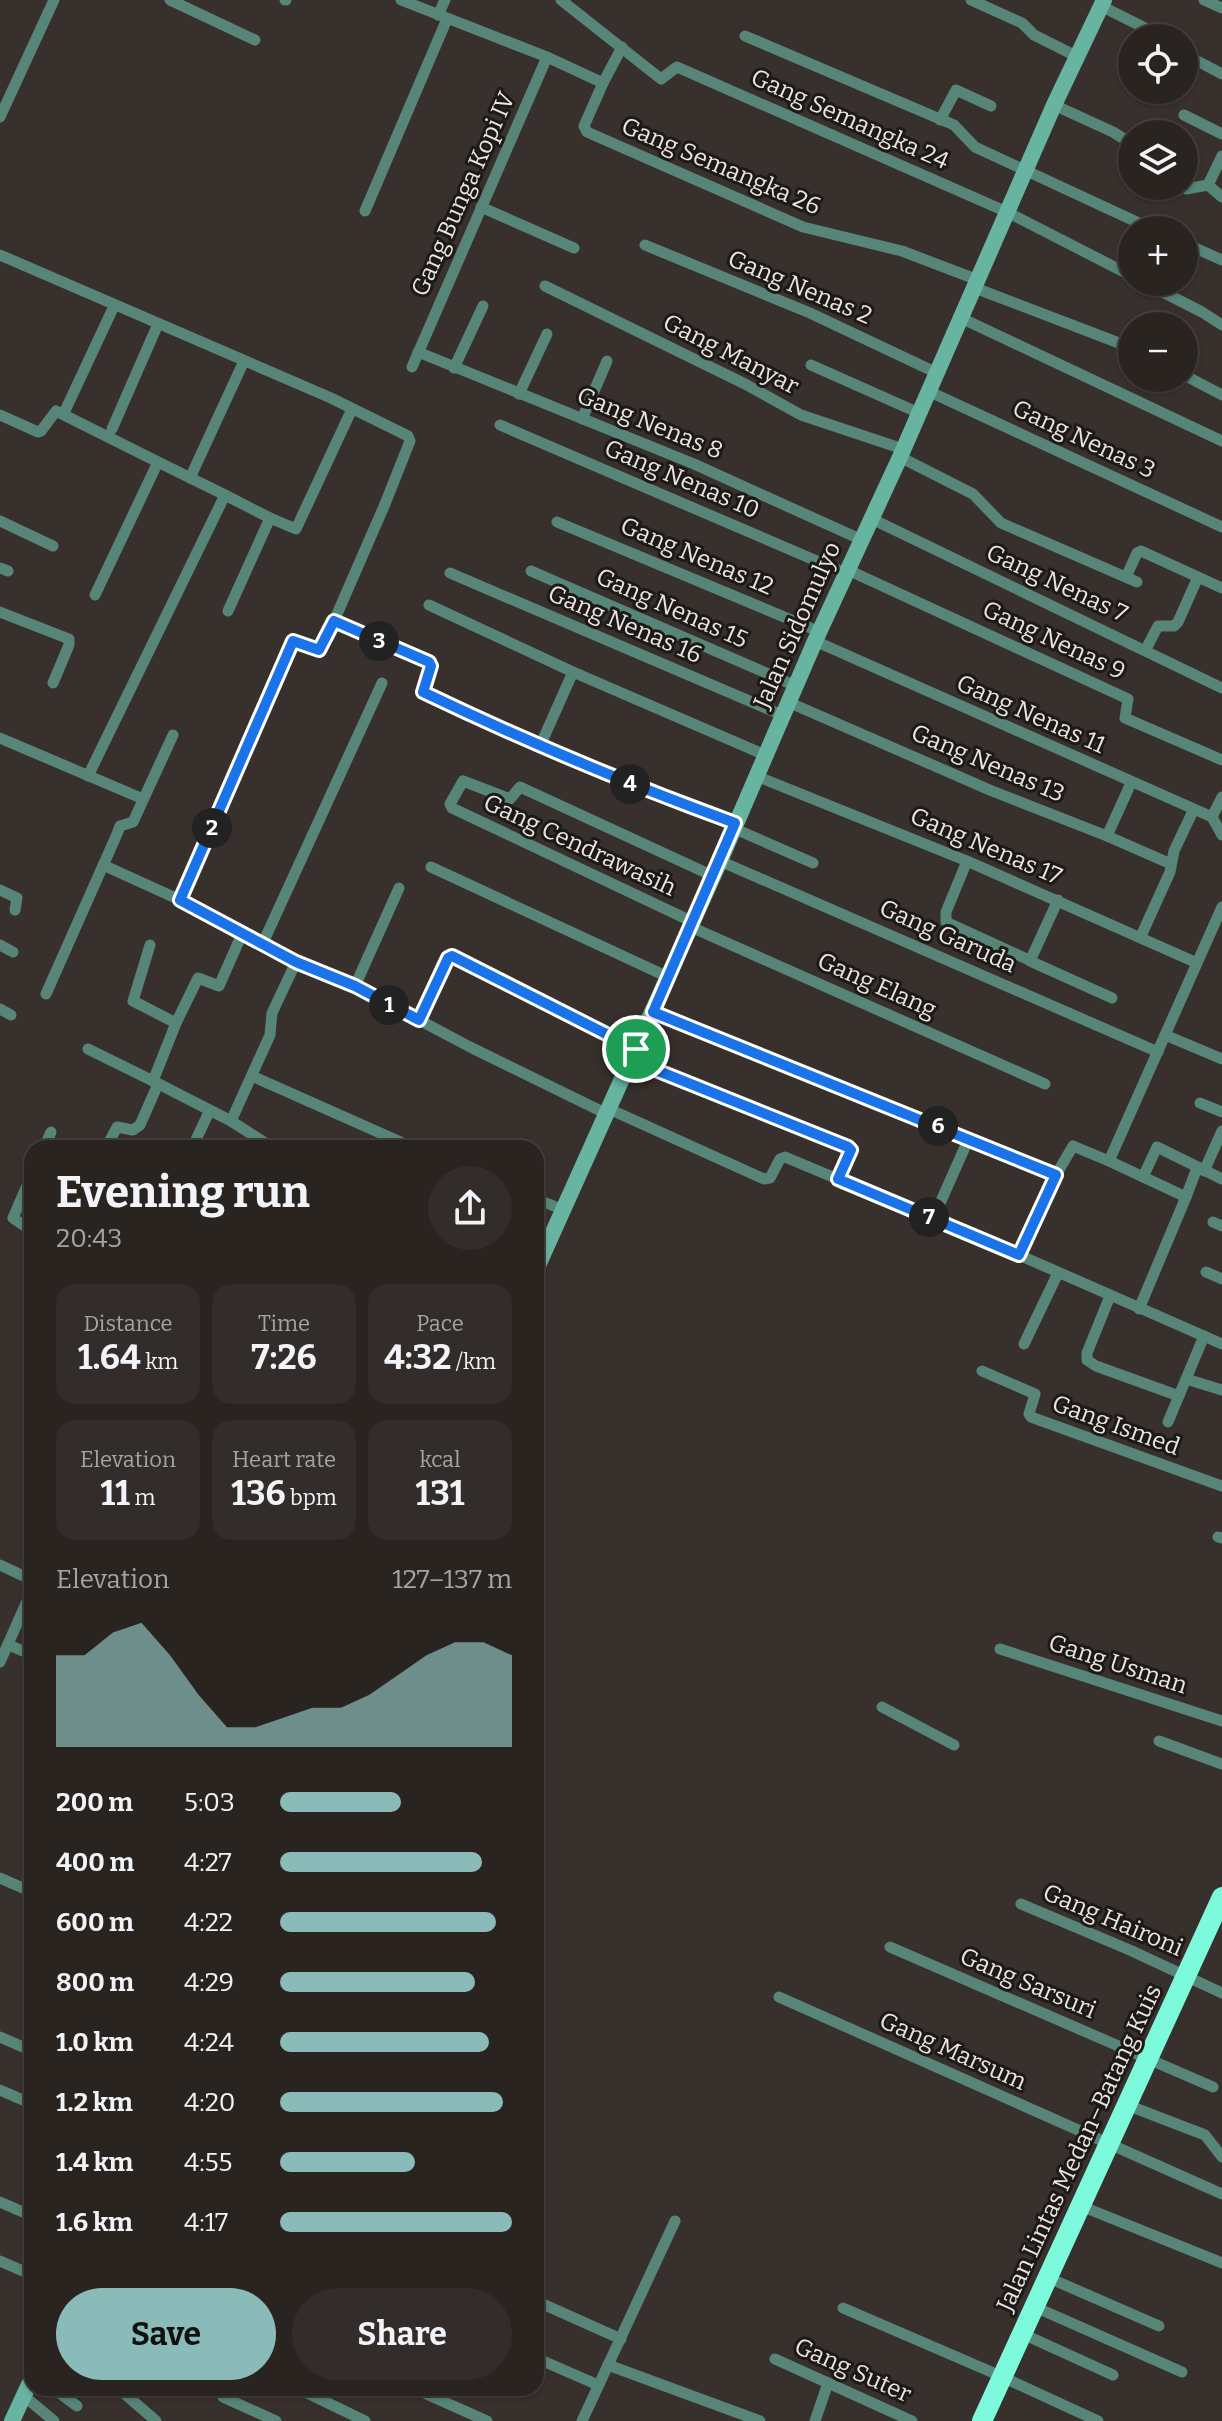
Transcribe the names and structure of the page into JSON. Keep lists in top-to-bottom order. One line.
{"streets":{"highway":["Jalan Lintas Medan–Batang Kuis"],"street":["Gang Semangka 24","Gang Semangka 26","Gang Bunga Kopi IV","Gang Nenas 2","Gang Manyar","Gang Nenas 8","Gang Nenas 3","Gang Nenas 10","Gang Nenas 12","Gang Nenas 7","Gang Nenas 15","Gang Nenas 16","Jalan Sidomulyo","Gang Nenas 9","Gang Nenas 11","Gang Nenas 13","Gang Cendrawasih","Gang Nenas 17","Gang Garuda","Gang Elang","Gang Ismed","Gang Usman","Gang Haironi","Gang Sarsuri","Gang Marsum","Gang Suter"]},"crossings":[["Gang Semangka 24","Jalan Sidomulyo"],["Gang Semangka 26","Jalan Sidomulyo"],["Gang Bunga Kopi IV","Gang Nenas 8"],["Gang Nenas 2","Jalan Sidomulyo"],["Gang Manyar","Jalan Sidomulyo"],["Gang Nenas 8","Jalan Sidomulyo"],["Gang Nenas 3","Jalan Sidomulyo"],["Gang Nenas 10","Jalan Sidomulyo"],["Gang Nenas 10","Gang Nenas 9"],["Gang Nenas 12","Jalan Sidomulyo"],["Gang Nenas 12","Gang Nenas 11"],["Gang Nenas 7","Jalan Sidomulyo"],["Gang Nenas 15","Jalan Sidomulyo"],["Gang Nenas 16","Jalan Sidomulyo"],["Gang Nenas 16","Gang Nenas 13"],["Jalan Sidomulyo","Gang Nenas 9"],["Jalan Sidomulyo","Gang Nenas 11"],["Jalan Sidomulyo","Gang Nenas 13"],["Jalan Sidomulyo","Gang Cendrawasih"],["Jalan Sidomulyo","Gang Nenas 17"],["Jalan Sidomulyo","Gang Garuda"],["Jalan Sidomulyo","Gang Elang"],["Gang Cendrawasih","Gang Garuda"],["Gang Cendrawasih","Gang Elang"],["Gang Haironi","Jalan Lintas Medan–Batang Kuis"],["Gang Sarsuri","Jalan Lintas Medan–Batang Kuis"],["Gang Marsum","Jalan Lintas Medan–Batang Kuis"]],"page":{"map_buttons":["+","−"],"pins":["3","4","2","1","6","7"],"heading":["Evening run","20:43"],"stats":[["Distance","1.64 km"],["Time","7:26"],["Pace","4:32 /km"],["Elevation","11 m"],["Heart rate","136 bpm"],["kcal","131"]],"chart":["Elevation","127–137 m"],"list":[{"name":"200 m","note":"5:03"},{"name":"400 m","note":"4:27"},{"name":"600 m","note":"4:22"},{"name":"800 m","note":"4:29"},{"name":"1.0 km","note":"4:24"},{"name":"1.2 km","note":"4:20"},{"name":"1.4 km","note":"4:55"},{"name":"1.6 km","note":"4:17"}],"buttons":["Save","Share"]}}
